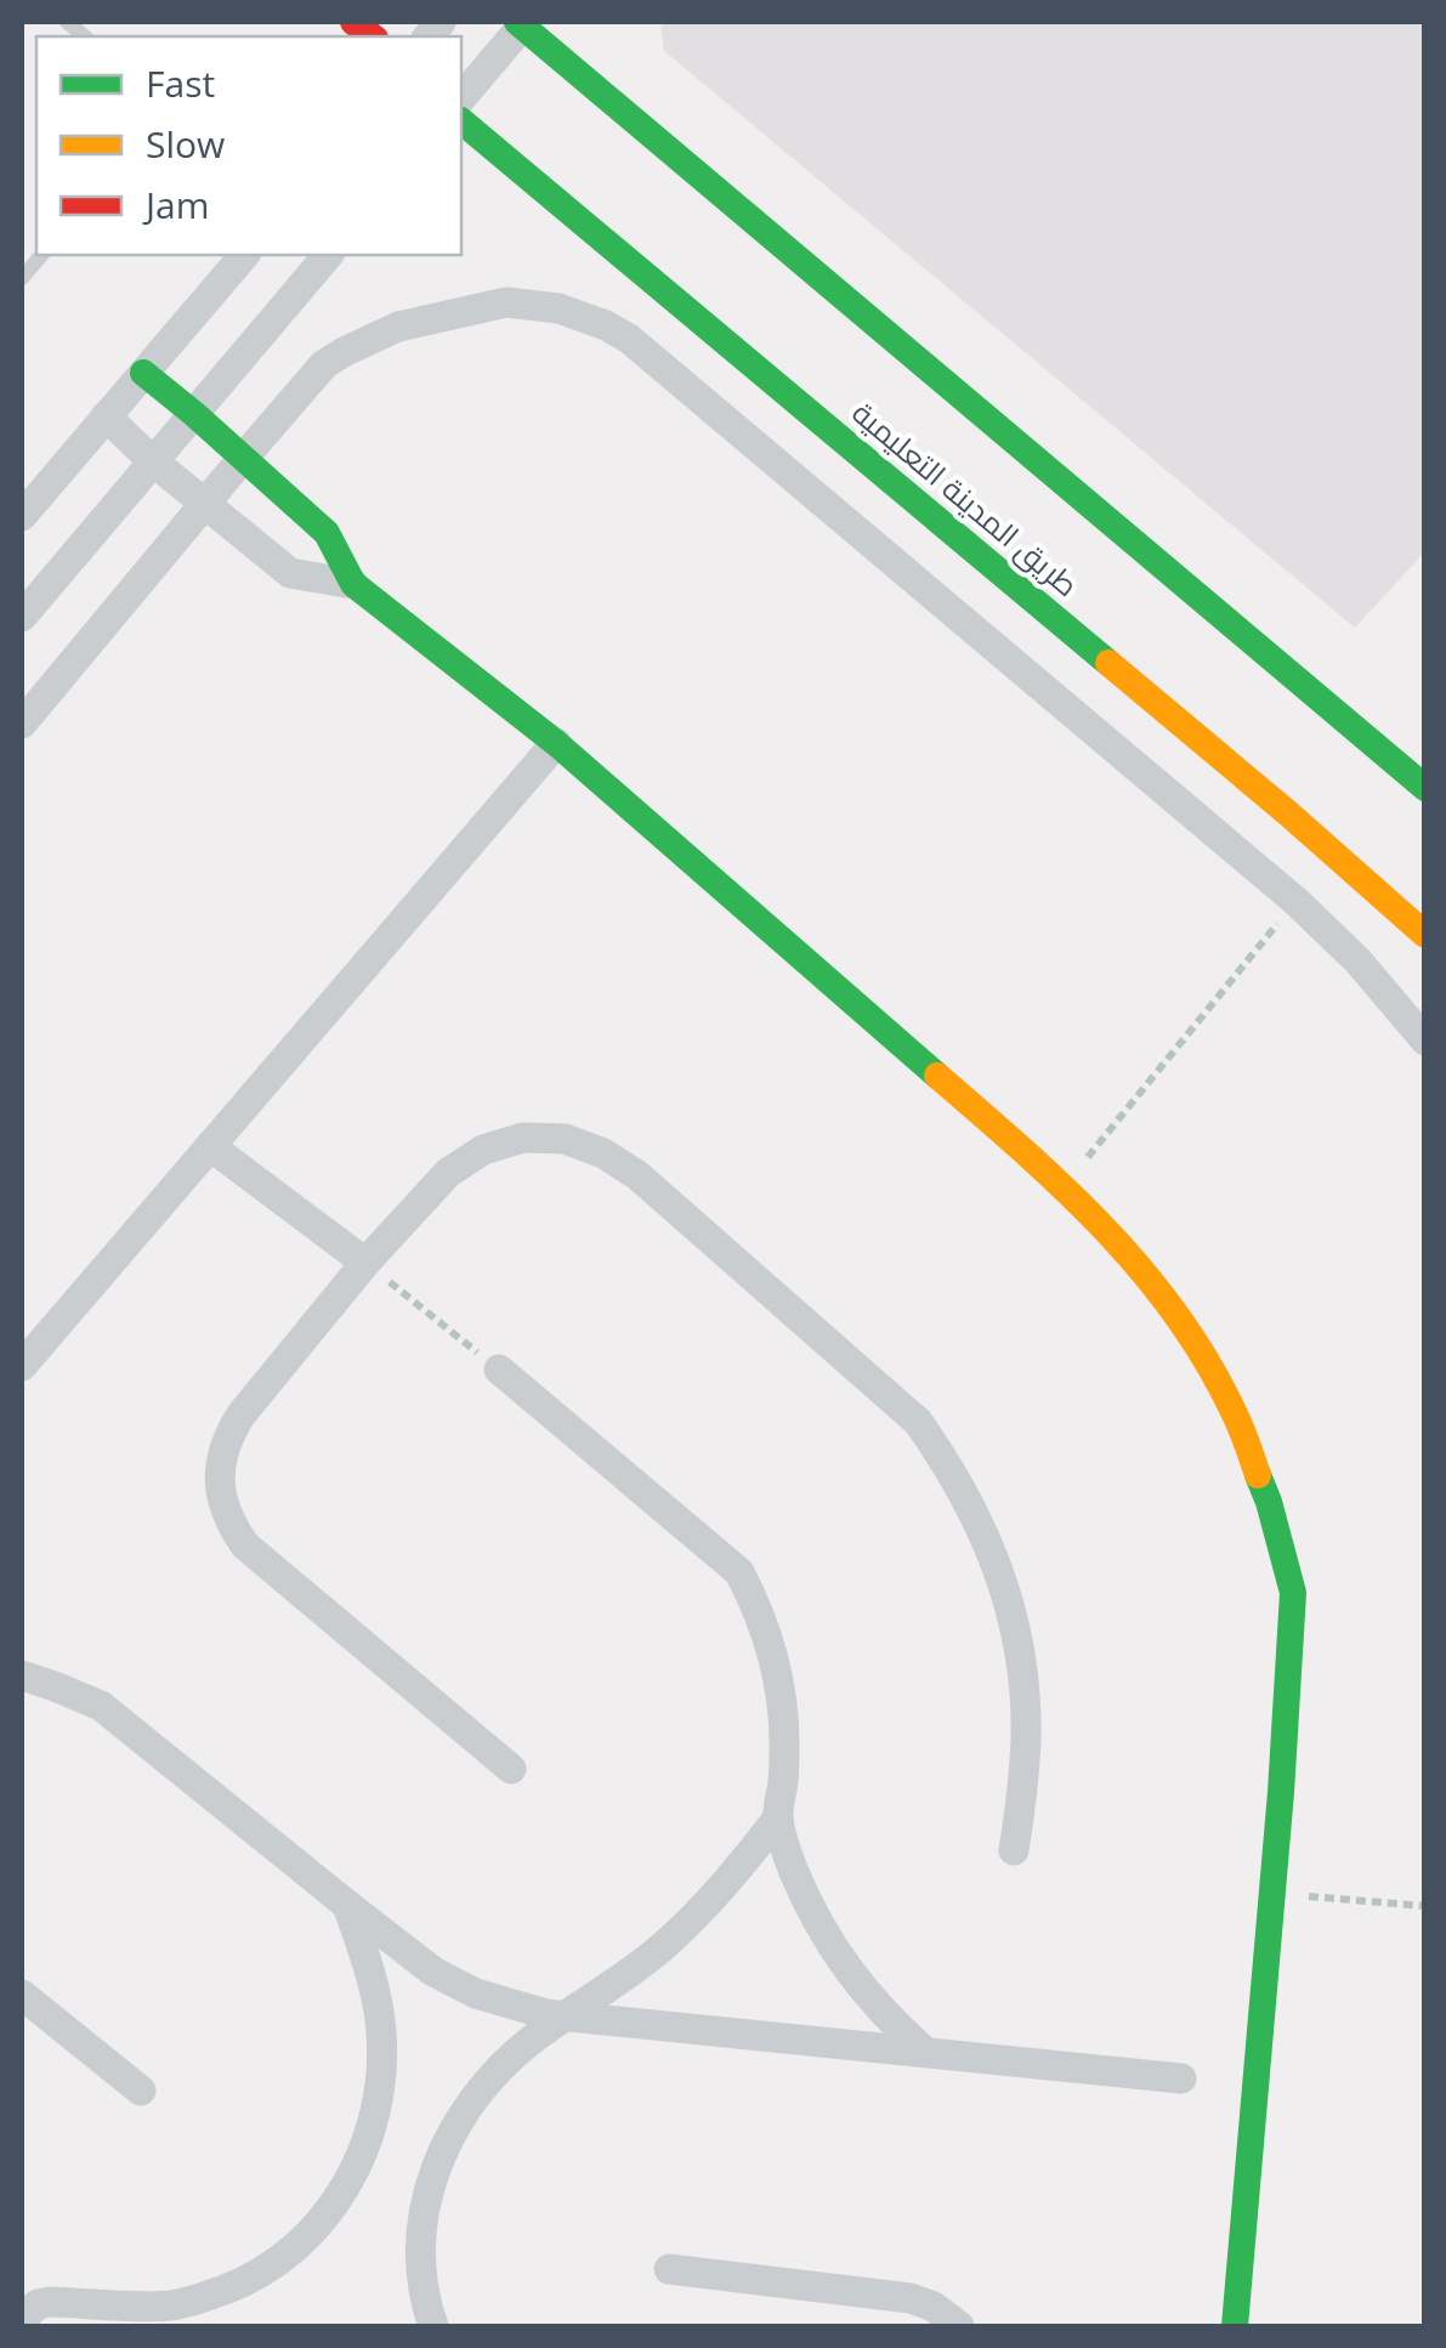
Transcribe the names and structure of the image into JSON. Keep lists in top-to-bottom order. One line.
{"streets":{"street":["طريق المدينة التعليمية"]},"legend":["Fast","Slow","Jam"]}
